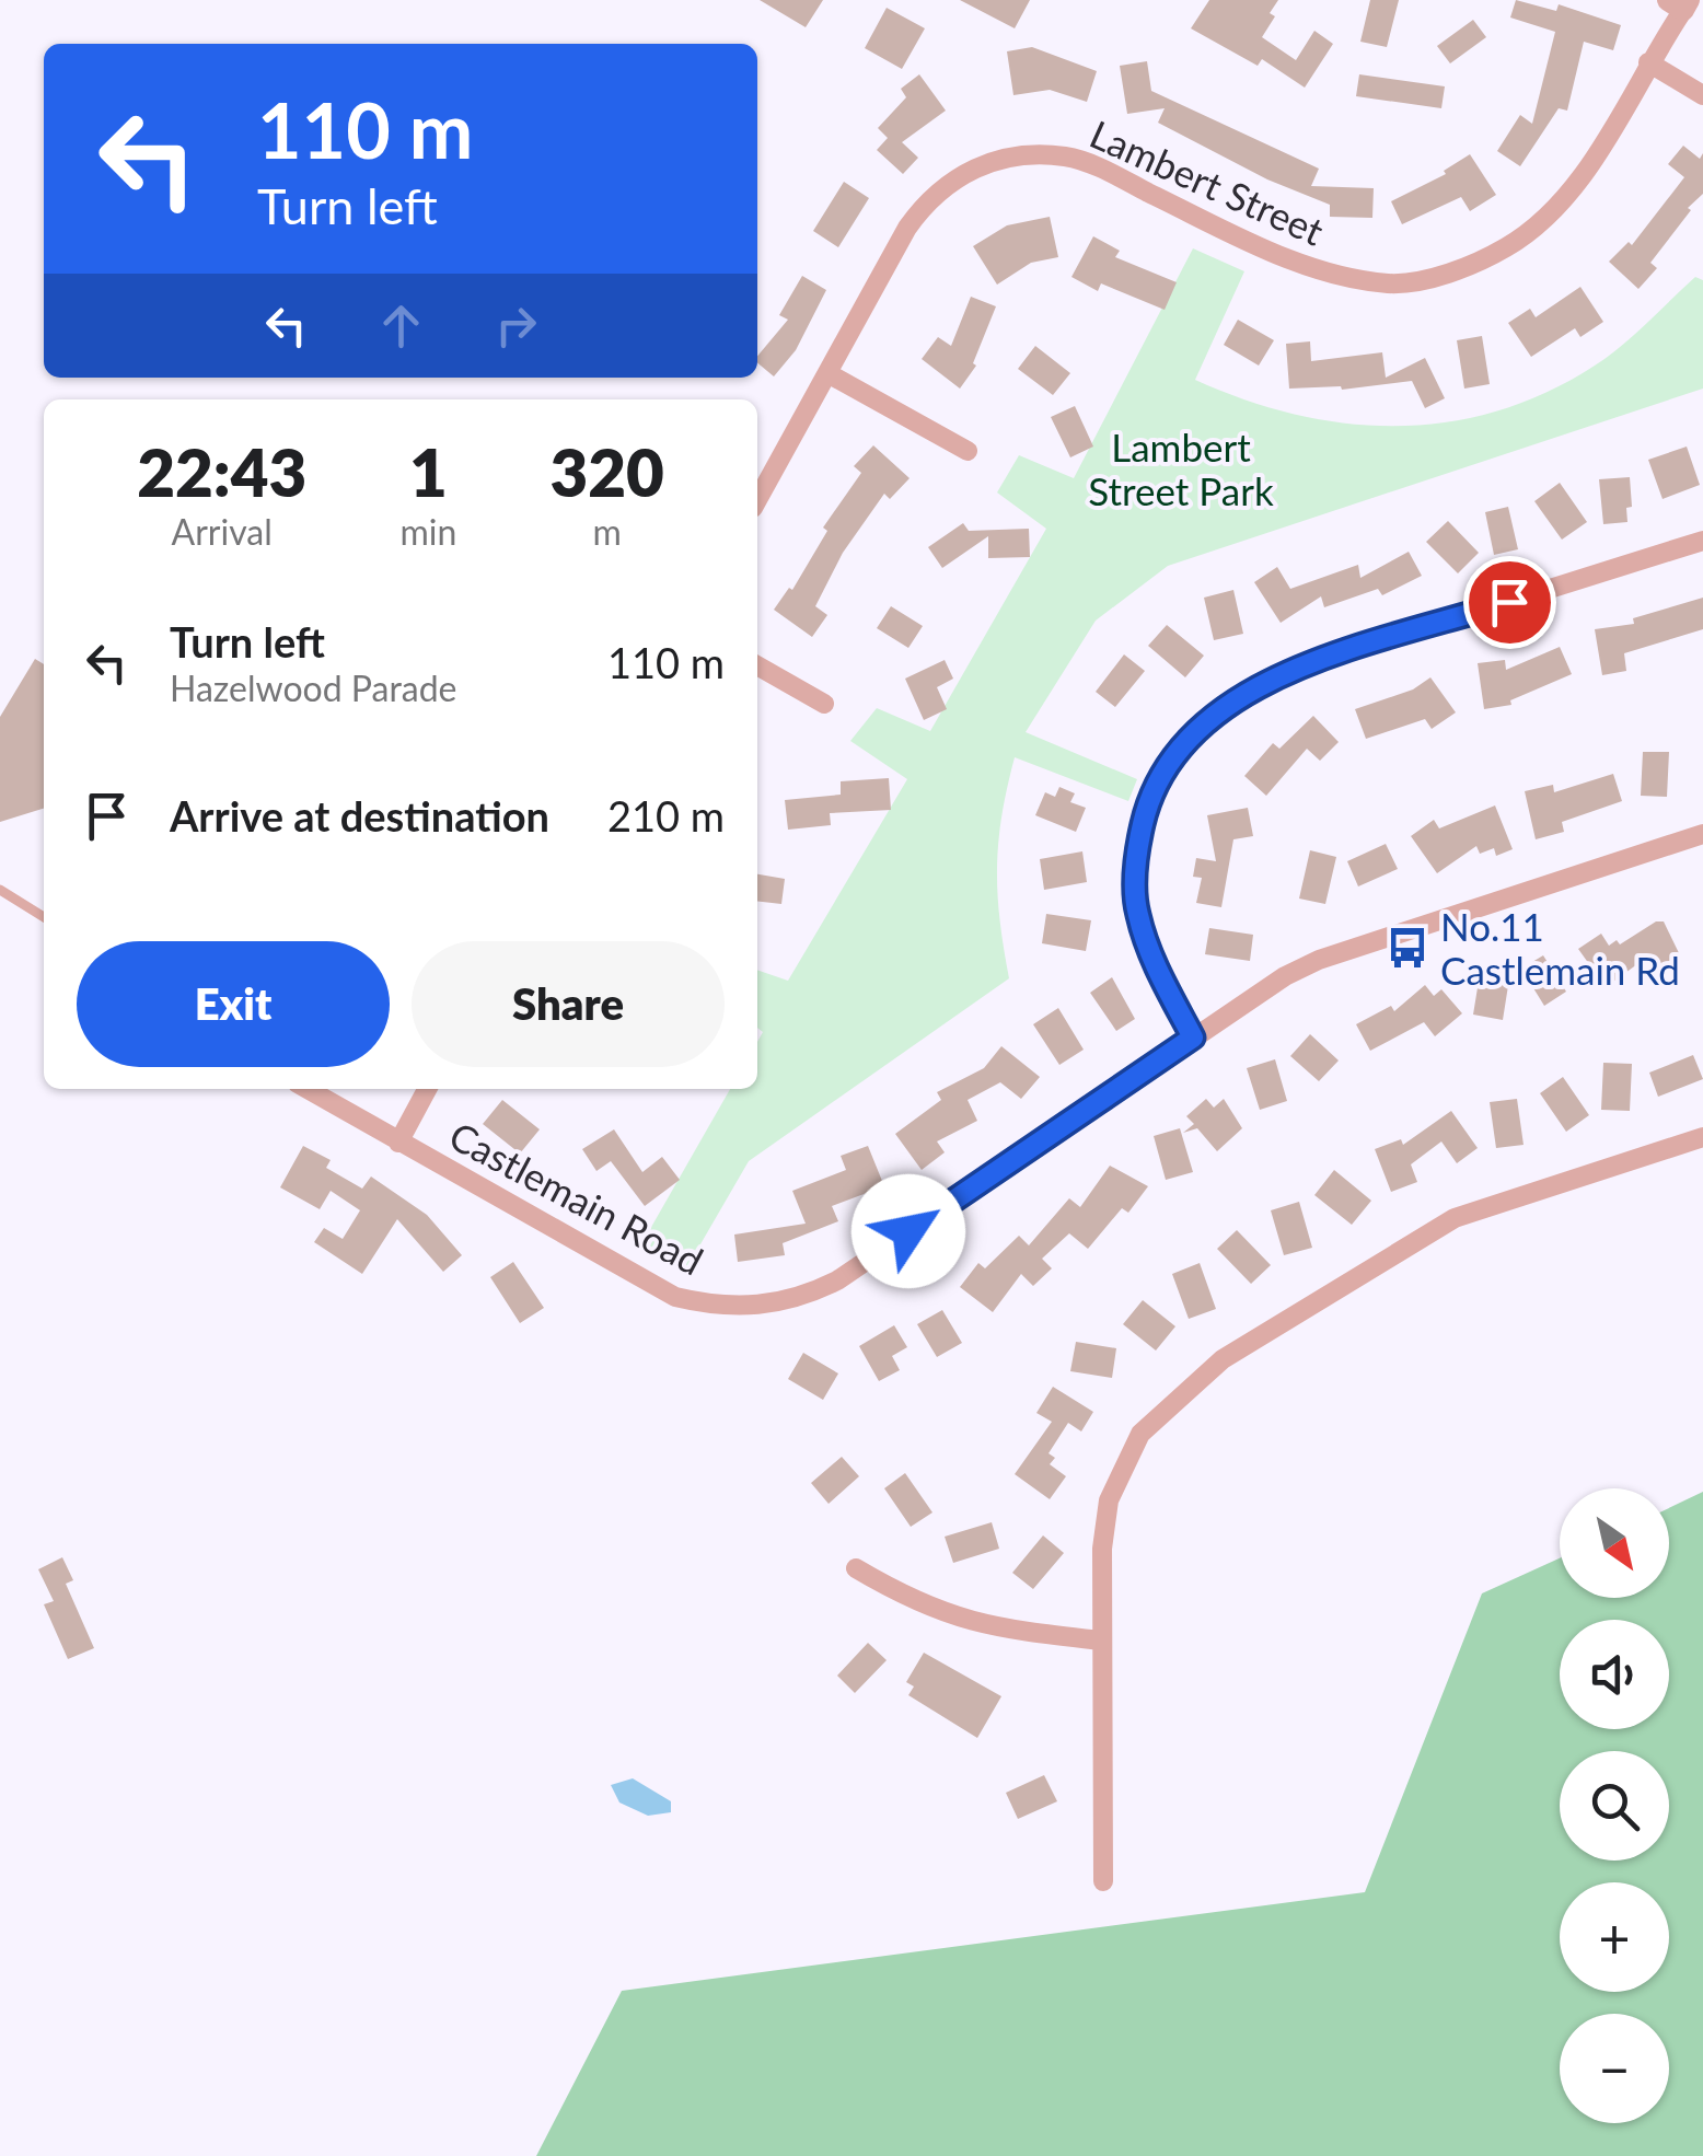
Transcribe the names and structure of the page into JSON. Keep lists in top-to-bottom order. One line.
{"streets":{"street":["Lambert Street","Castlemain Road"]},"parks":["Lambert Street Park"],"places":{"bus stop":["No.11 Castlemain Rd"]},"north":"bottom right","page":{"turn":["110 m","Turn left"],"eta":["22:43","Arrival","1","min","320","m"],"list":[{"name":"Turn left","note":"Hazelwood Parade","value":"110 m"},{"name":"Arrive at destination","value":"210 m"}],"buttons":["Exit","Share"],"map_buttons":["+","−"]}}
